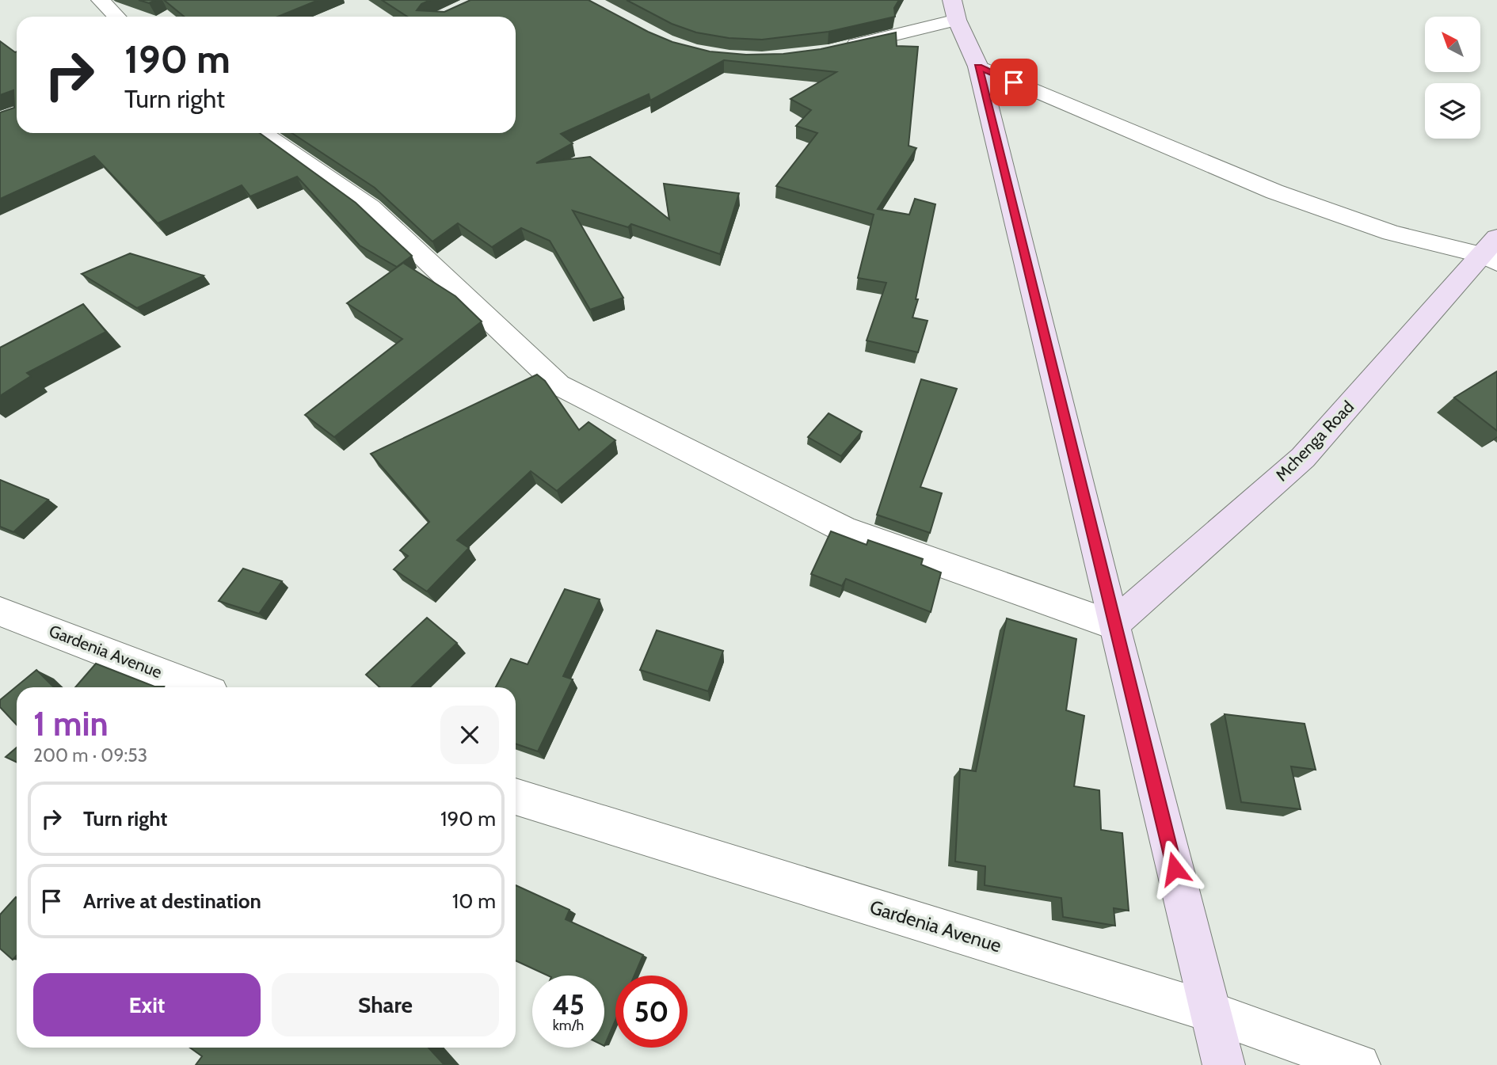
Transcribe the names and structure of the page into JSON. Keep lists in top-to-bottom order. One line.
{"streets":{"main road":["Mchenga Road"],"street":["Gardenia Avenue"]},"north":"top left","page":{"turn":["190 m","Turn right"],"heading":["1 min","200 m · 09:53"],"list":[{"name":"Turn right","value":"190 m"},{"name":"Arrive at destination","value":"10 m"}],"buttons":["Exit","Share"],"speed":"45 km/h","limit":"50"}}
